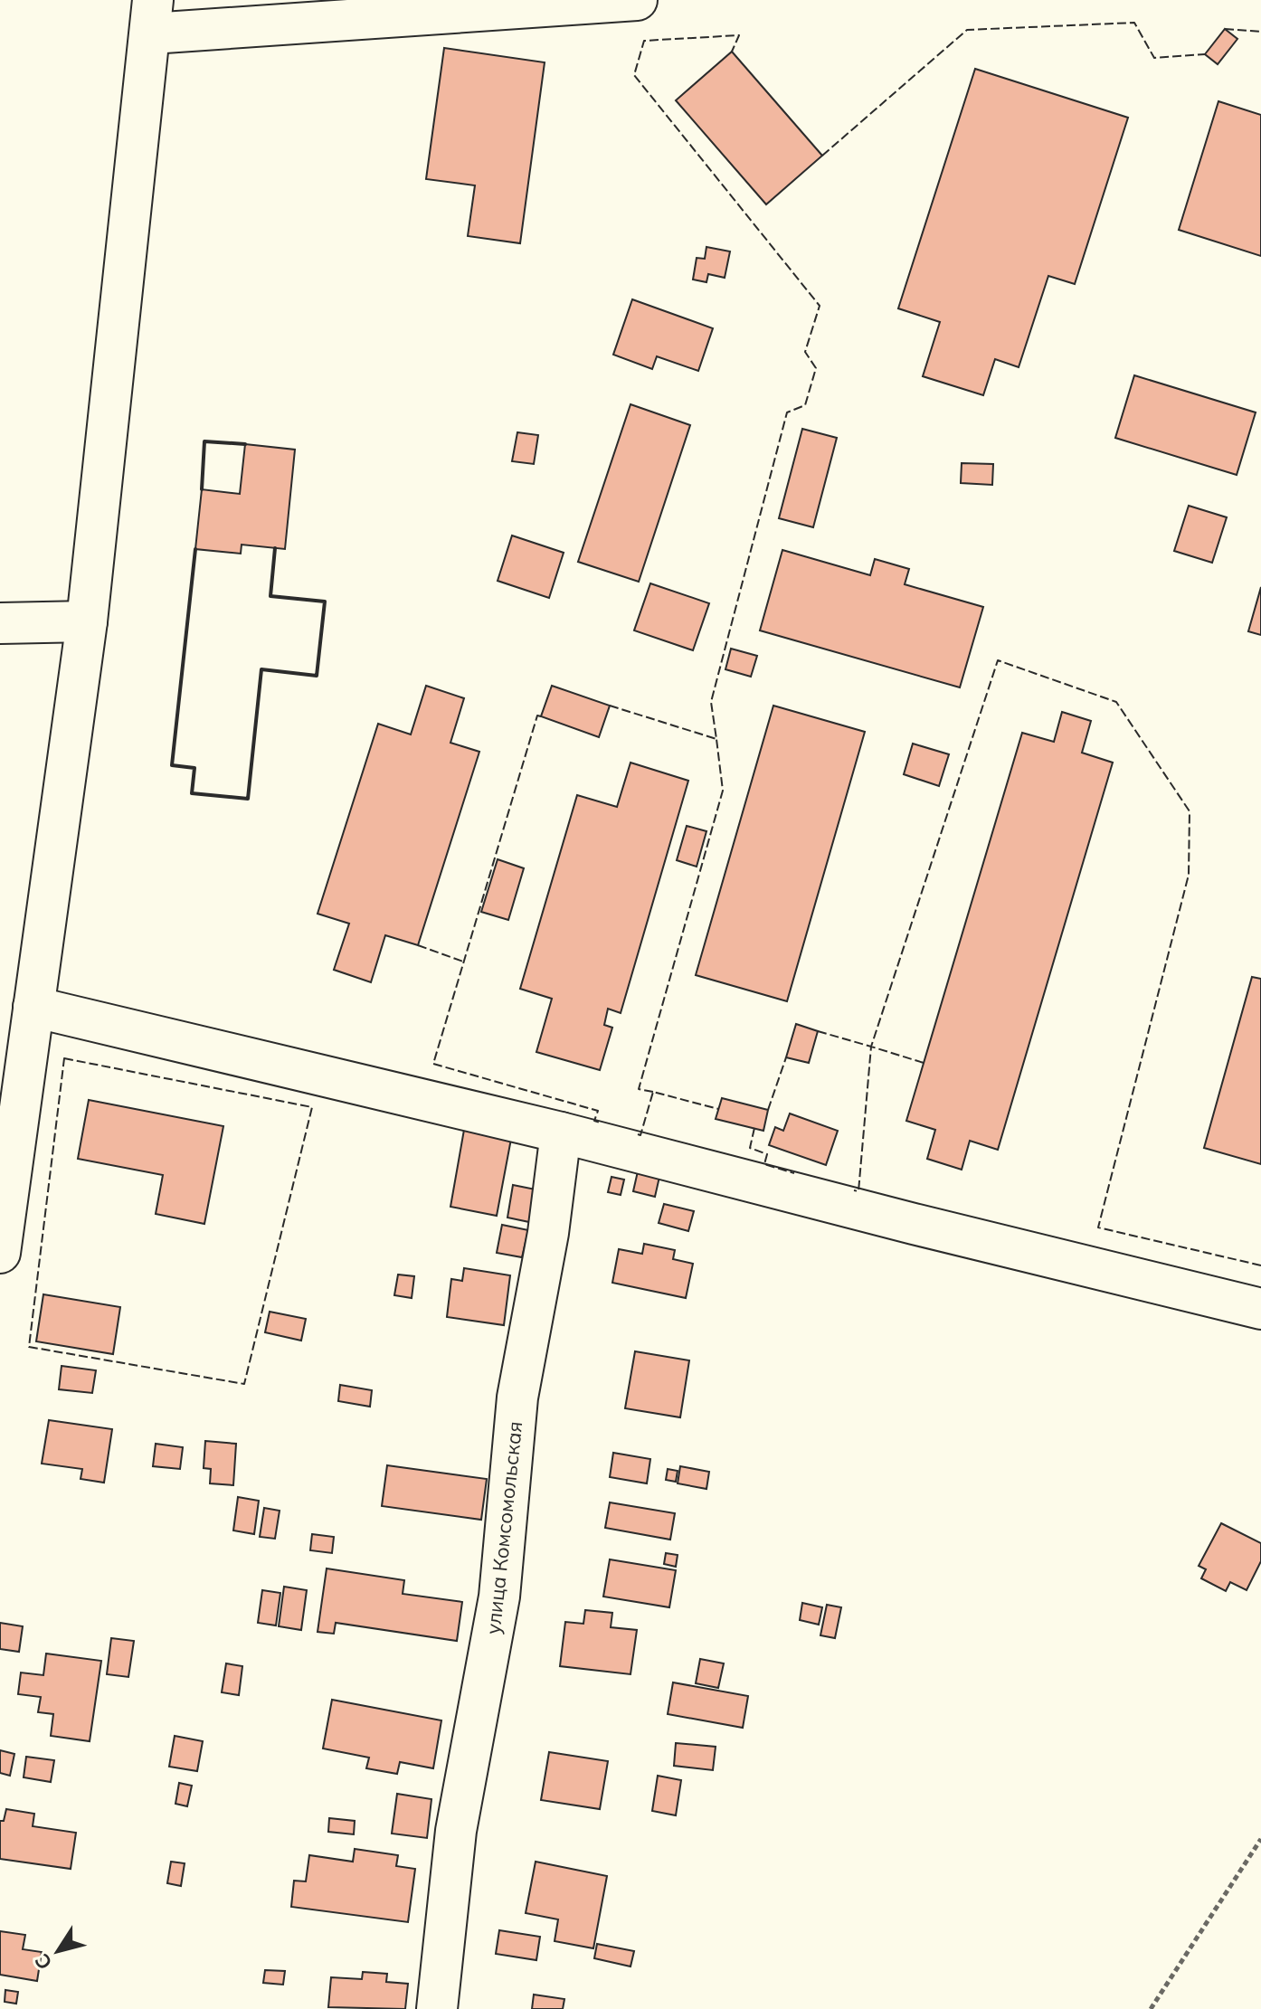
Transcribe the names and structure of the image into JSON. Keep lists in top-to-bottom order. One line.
{"streets":{"street":["улица Комсомольская"]},"north":"bottom left"}
